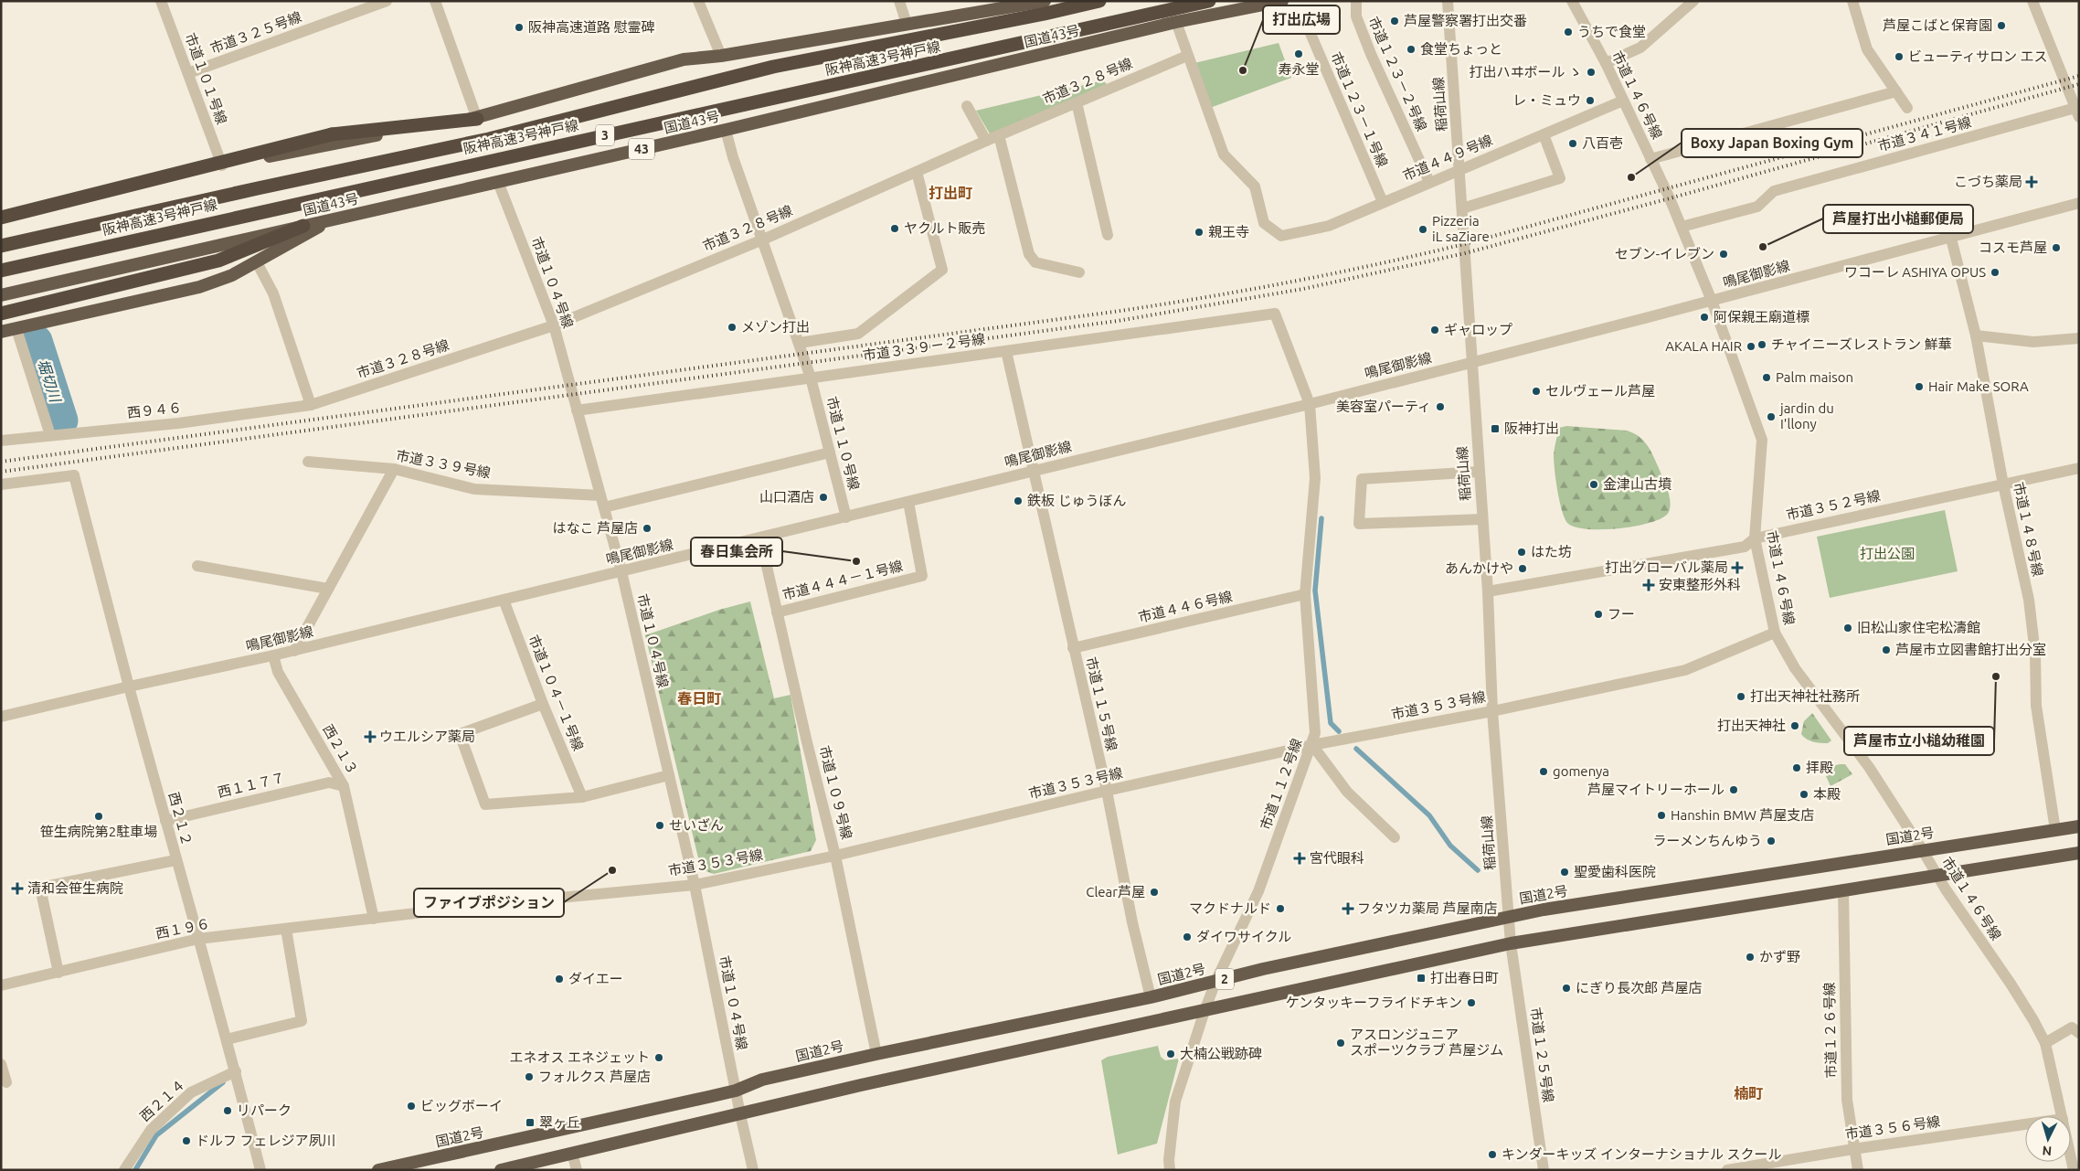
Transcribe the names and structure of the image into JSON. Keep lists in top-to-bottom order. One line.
{"streets":{"highway":["国道43号","阪神高速3号神戸線","3","43","国道2号","2"],"street":["市道３２５号線","市道１２３－２号線","市道１０１号線","市道３２８号線","市道１４６号線","稲荷山線","市道１２３－１号線","市道３４１号線","市道４４９号線","鳴尾御影線","市道１０４号線","市道３３９－２号線","西９４６","市道１１０号線","市道３３９号線","市道３５２号線","市道１４８号線","市道４４４－１号線","市道４４６号線","市道１０４－１号線","市道１１５号線","市道３５３号線","西２１３","市道１１２号線","西１１７７","市道１０９号線","西２１２","西１９６","市道１２６号線","市道１２５号線","西２１４","市道３５６号線"]},"crossings":[["市道３２５号線","市道１０１号線"],["国道43号","市道１０４号線"],["市道１２３－２号線","市道４４９号線"],["市道３２８号線","市道４４９号線"],["市道３２８号線","市道１０４号線"],["市道３２８号線","西９４６"],["市道１４６号線","市道３４１号線"],["市道１４６号線","市道４４９号線"],["市道１４６号線","鳴尾御影線"],["市道１４６号線","市道３５２号線"],["市道１４６号線","市道３５３号線"],["市道１４６号線","国道2号"],["市道１４６号線","2"],["稲荷山線","市道４４９号線"],["稲荷山線","鳴尾御影線"],["稲荷山線","市道３５２号線"],["稲荷山線","市道３５３号線"],["稲荷山線","国道2号"],["稲荷山線","2"],["稲荷山線","市道１２５号線"],["市道１２３－１号線","市道４４９号線"],["鳴尾御影線","市道１０４号線"],["鳴尾御影線","市道１１０号線"],["鳴尾御影線","市道１４８号線"],["鳴尾御影線","市道４４４－１号線"],["鳴尾御影線","市道１０４－１号線"],["鳴尾御影線","市道１１５号線"],["鳴尾御影線","西２１３"],["鳴尾御影線","市道１１２号線"],["鳴尾御影線","市道１０９号線"],["鳴尾御影線","西２１２"],["市道１０４号線","市道３３９－２号線"],["市道１０４号線","市道３３９号線"],["市道１０４号線","市道３５３号線"],["市道１０４号線","国道2号"],["市道１０４号線","2"],["市道３３９－２号線","市道１１０号線"],["市道３３９－２号線","市道１１５号線"],["市道３３９－２号線","市道１１２号線"],["市道３５２号線","市道１４８号線"],["市道１４８号線","国道2号"],["市道４４４－１号線","市道１０９号線"],["市道４４６号線","市道１１５号線"],["市道４４６号線","市道１１２号線"],["市道１１５号線","市道３５３号線"],["市道１１５号線","国道2号"],["市道３５３号線","西２１３"],["市道３５３号線","市道１１２号線"],["市道３５３号線","市道１０９号線"],["市道３５３号線","西１９６"],["西２１３","西１１７７"],["西２１３","西１９６"],["市道１１２号線","国道2号"],["市道１１２号線","2"],["西１１７７","西２１２"],["市道１０９号線","国道2号"],["西２１２","西１９６"],["西２１２","西２１４"],["2","市道１２６号線"],["2","市道１２５号線"],["市道１２６号線","市道３５６号線"]],"districts":["打出町","春日町","楠町"],"water":["堀切川"],"parks":["打出公園"],"places":{"other":["芦屋警察署打出交番","芦屋こばと保育園","阪神高速道路 慰霊碑","うちで食堂","食堂ちょっと","寿永堂","ビューティサロン エス","打出広場","打出ハヰボール ゝ","レ・ミュウ","八百壱","Boxy Japan Boxing Gym","ヤクルト販売","Pizzeria iL saZiare","親王寺","芦屋打出小槌郵便局","コスモ芦屋","セブン-イレブン","ワコーレ ASHIYA OPUS","阿保親王廟道標","メゾン打出","ギャロップ","チャイニーズレストラン 鮮華","AKALA HAIR","Palm maison","Hair Make SORA","セルヴェール芦屋","美容室パーティ","jardin du I'llony","金津山古墳","山口酒店","鉄板 じゅうぼん","はなこ 芦屋店","はた坊","春日集会所","あんかけや","フー","旧松山家住宅松濤館","芦屋市立図書館打出分室","芦屋市立小槌幼稚園","打出天神社社務所","打出天神社","拝殿","gomenya","芦屋マイトリーホール","本殿","Hanshin BMW 芦屋支店","笹生病院第2駐車場","せいざん","ラーメンちんゆう","ファイブポジション","聖愛歯科医院","Clear芦屋","マクドナルド","ダイワサイクル","かず野","ダイエー","にぎり長次郎 芦屋店","ケンタッキーフライドチキン","アスロンジュニア スポーツクラブ 芦屋ジム","大楠公戦跡碑","エネオス エネジェット","フォルクス 芦屋店","ビッグボーイ","リパーク","ドルフ フェレジア夙川","キンダーキッズ インターナショナル スクール"],"health":["こづち薬局","打出グローバル薬局","安東整形外科","ウエルシア薬局","宮代眼科","清和会笹生病院","フタツカ薬局 芦屋南店"],"transit":["阪神打出","打出春日町","翠ヶ丘"]},"north":"bottom"}
